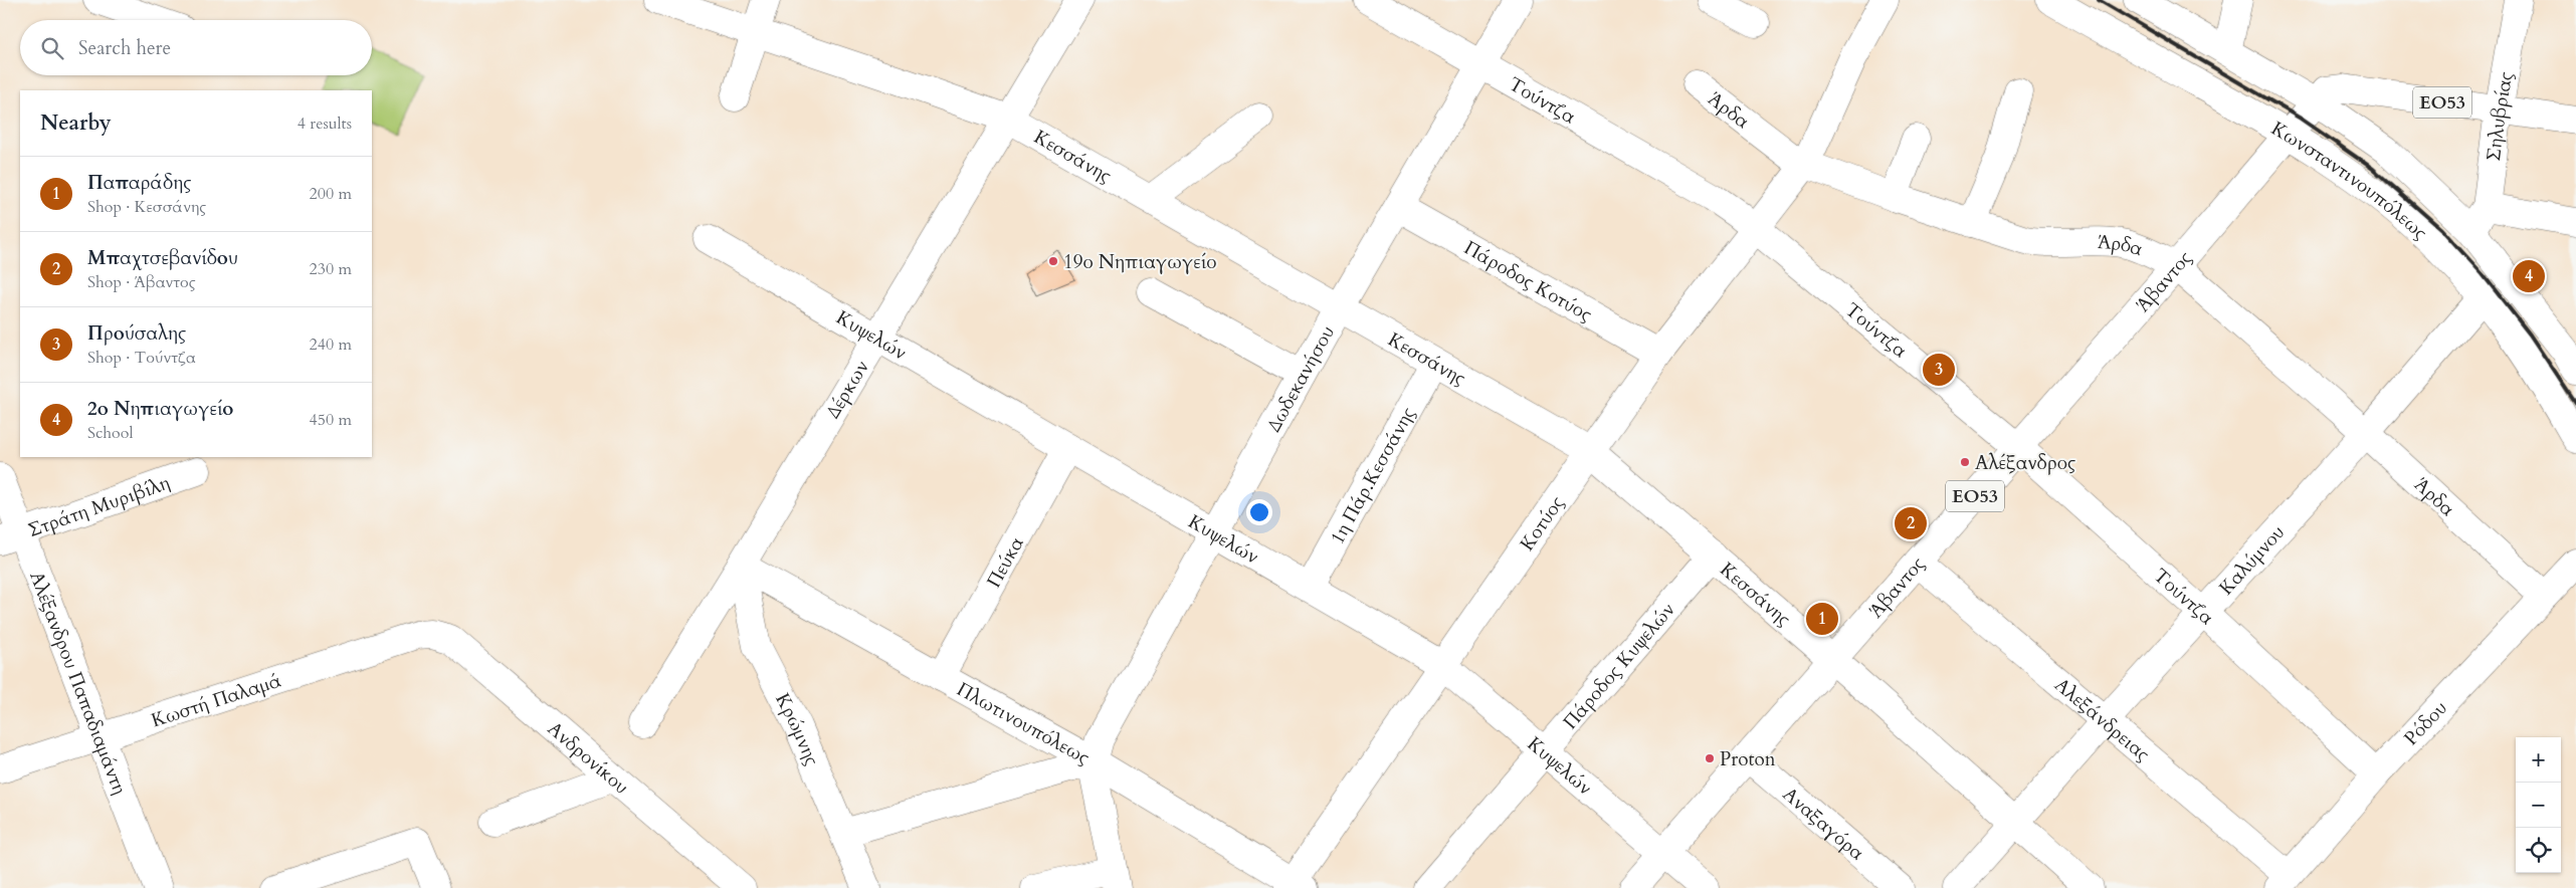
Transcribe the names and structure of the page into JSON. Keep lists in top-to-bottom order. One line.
{"streets":{"street":["Τούντζα","ΕΟ53","Άρδα","Σηλυβρίας","Κεσσάνης","Κωνσταντινουπόλεως","Πάροδος Κοτύος","Άβαντος","Κυψελών","Δωδεκανήσου","Δέρκων","1η Πάρ.Κεσσάνης","Στράτη Μυριβίλη","Κοτύος","Καλύμνου","Πεύκα","Πάροδος Κυψελών","Αλέξανδρου Παπαδιαμάντη","Κωστή Παλαμά","Αλεξάνδρειας","Πλωτινουπόλεως","Ρόδου","Κρώμνης","Ανδρονίκου","Αναξαγόρα"]},"crossings":[["Τούντζα","Άβαντος"],["Τούντζα","Δωδεκανήσου"],["Τούντζα","Κοτύος"],["Τούντζα","Καλύμνου"],["Τούντζα","Ρόδου"],["ΕΟ53","Σηλυβρίας"],["ΕΟ53","Άβαντος"],["Άρδα","Άβαντος"],["Άρδα","Κοτύος"],["Άρδα","Καλύμνου"],["Άρδα","Ρόδου"],["Κεσσάνης","Άβαντος"],["Κεσσάνης","Δωδεκανήσου"],["Κεσσάνης","Δέρκων"],["Κεσσάνης","1η Πάρ.Κεσσάνης"],["Κεσσάνης","Κοτύος"],["Κεσσάνης","Καλύμνου"],["Κεσσάνης","Πάροδος Κυψελών"],["Κωνσταντινουπόλεως","Άβαντος"],["Κωνσταντινουπόλεως","Καλύμνου"],["Πάροδος Κοτύος","Δωδεκανήσου"],["Πάροδος Κοτύος","Κοτύος"],["Άβαντος","Κυψελών"],["Άβαντος","Αλεξάνδρειας"],["Άβαντος","Αναξαγόρα"],["Κυψελών","Δωδεκανήσου"],["Κυψελών","Δέρκων"],["Κυψελών","1η Πάρ.Κεσσάνης"],["Κυψελών","Κοτύος"],["Κυψελών","Πεύκα"],["Κυψελών","Πάροδος Κυψελών"],["Δωδεκανήσου","Πλωτινουπόλεως"],["Δέρκων","Πλωτινουπόλεως"],["Δέρκων","Κρώμνης"],["Στράτη Μυριβίλη","Αλέξανδρου Παπαδιαμάντη"],["Κοτύος","Πλωτινουπόλεως"],["Καλύμνου","Αλεξάνδρειας"],["Πεύκα","Πλωτινουπόλεως"],["Αλέξανδρου Παπαδιαμάντη","Κωστή Παλαμά"],["Κωστή Παλαμά","Ανδρονίκου"],["Αλεξάνδρειας","Ρόδου"],["Πλωτινουπόλεως","Κρώμνης"]],"places":["19ο Νηπιαγωγείο","Αλέξανδρος","Proton"],"page":{"search":"Search here","heading":["Nearby","4 results"],"list":[{"mark":"1","name":"Παπαράδης","note":"Shop · Κεσσάνης","value":"200 m"},{"mark":"2","name":"Μπαχτσεβανίδου","note":"Shop · Άβαντος","value":"230 m"},{"mark":"3","name":"Προύσαλης","note":"Shop · Τούντζα","value":"240 m"},{"mark":"4","name":"2ο Νηπιαγωγείο","note":"School","value":"450 m"}],"pins":["4","3","2","1"],"map_buttons":["+","−"]}}
